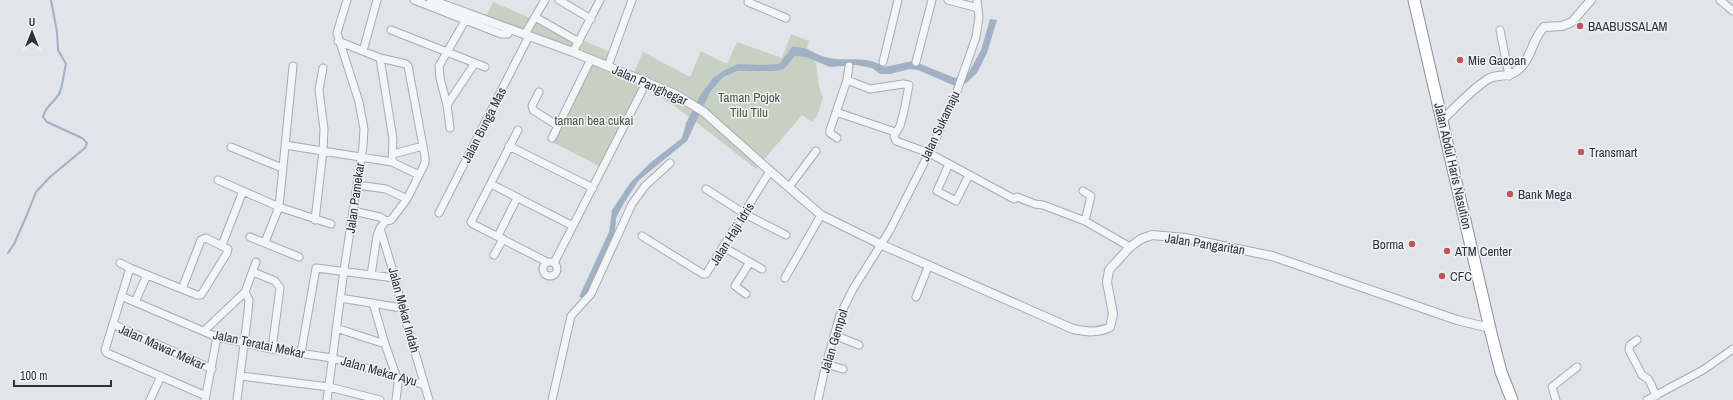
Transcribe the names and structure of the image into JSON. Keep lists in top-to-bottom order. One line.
{"streets":{"highway":["Jalan Abdul Haris Nasution"],"street":["Jalan Panghegar","Jalan Bunga Mas","Jalan Sukamaju","Jalan Pamekar","Jalan Haji Idris","Jalan Pangaritan","Jalan Mekar Indah","Jalan Gempol","Jalan Teratai Mekar","Jalan Mawar Mekar","Jalan Mekar Ayu"]},"crossings":[["Jalan Panghegar","Jalan Bunga Mas"],["Jalan Panghegar","Jalan Sukamaju"],["Jalan Panghegar","Jalan Haji Idris"],["Jalan Panghegar","Jalan Pangaritan"],["Jalan Panghegar","Jalan Gempol"],["Jalan Sukamaju","Jalan Pangaritan"],["Jalan Sukamaju","Jalan Gempol"],["Jalan Abdul Haris Nasution","Jalan Pangaritan"],["Jalan Pamekar","Jalan Teratai Mekar"],["Jalan Pamekar","Jalan Mekar Ayu"],["Jalan Pangaritan","Jalan Gempol"],["Jalan Mekar Indah","Jalan Mekar Ayu"],["Jalan Teratai Mekar","Jalan Mekar Ayu"]],"parks":["Taman Pojok Tilu Tilu","taman bea cukai"],"places":["BAABUSSALAM","Mie Gacoan","Transmart","Bank Mega","Borma","ATM Center","CFC"],"scale_bar":"100 m","north":"top"}
